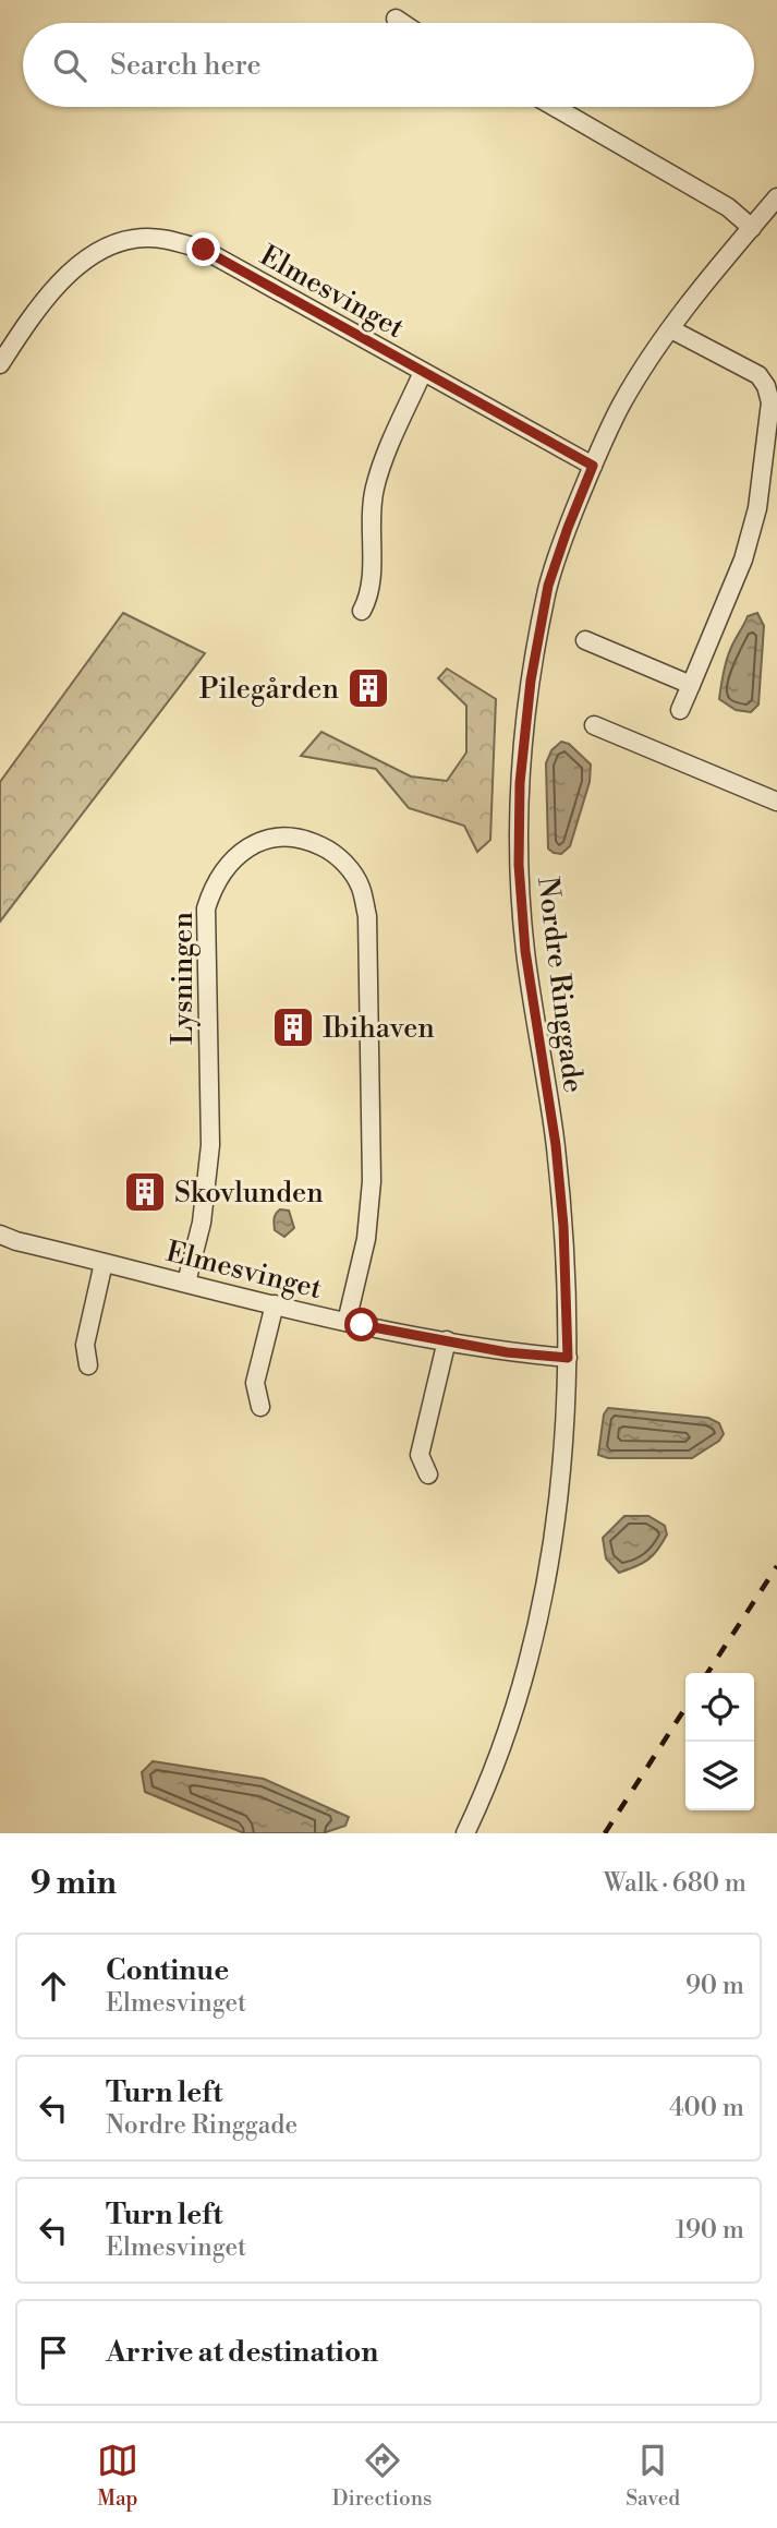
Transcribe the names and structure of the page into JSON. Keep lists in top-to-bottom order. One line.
{"streets":{"street":["Elmesvinget","Lysningen","Nordre Ringgade"]},"crossings":[["Elmesvinget","Lysningen"],["Elmesvinget","Nordre Ringgade"]],"places":{"building":["Pilegården","Ibihaven","Skovlunden"]},"page":{"search":"Search here","heading":["9 min","Walk · 680 m"],"list":[["Continue","Elmesvinget","90 m"],["Turn left","Nordre Ringgade","400 m"],["Turn left","Elmesvinget","190 m"],"Arrive at destination"],"nav":["Map","Directions","Saved"]}}
